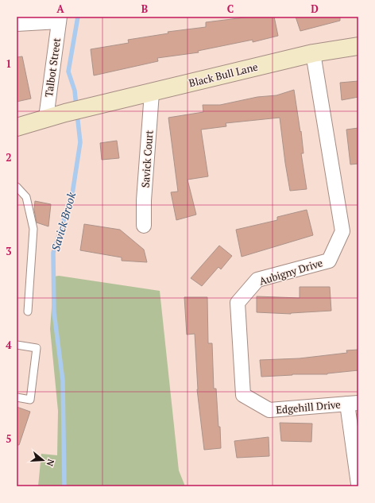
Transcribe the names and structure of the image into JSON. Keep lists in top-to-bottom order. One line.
{"streets":{"street":["Talbot Street","Black Bull Lane","Savick Court","Aubigny Drive","Edgehill Drive"]},"crossings":[["Talbot Street","Black Bull Lane"],["Black Bull Lane","Savick Court"],["Black Bull Lane","Aubigny Drive"],["Aubigny Drive","Edgehill Drive"]],"water":["Savick Brook"],"north":"right","grid":{"columns":["A","B","C","D"],"rows":["1","2","3","4","5"]}}
